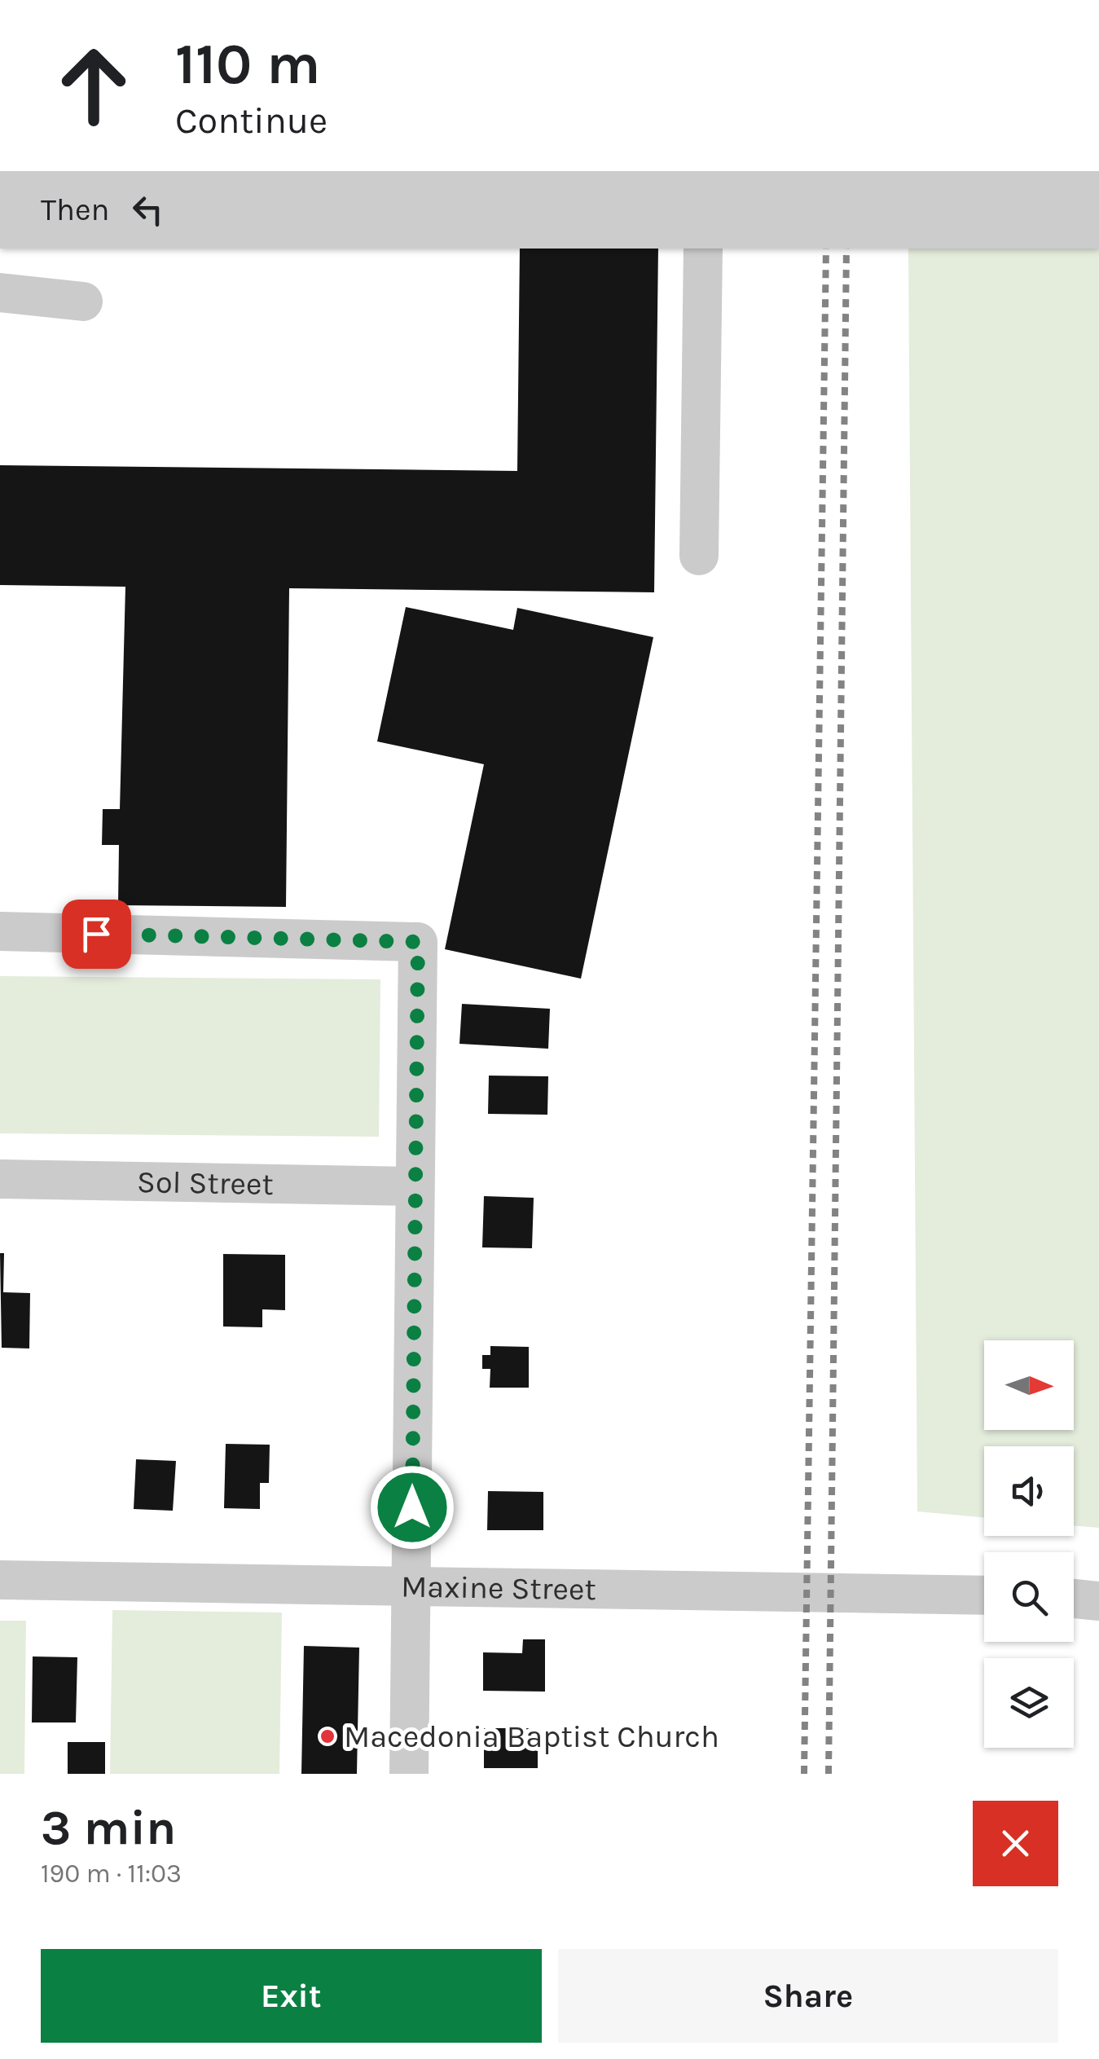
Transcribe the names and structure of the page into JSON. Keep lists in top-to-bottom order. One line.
{"streets":{"street":["Sol Street","Maxine Street"]},"places":["Macedonia Baptist Church"],"north":"right","page":{"turn":["110 m","Continue"],"then":"Then","heading":["3 min","190 m · 11:03"],"buttons":["Exit","Share"]}}
